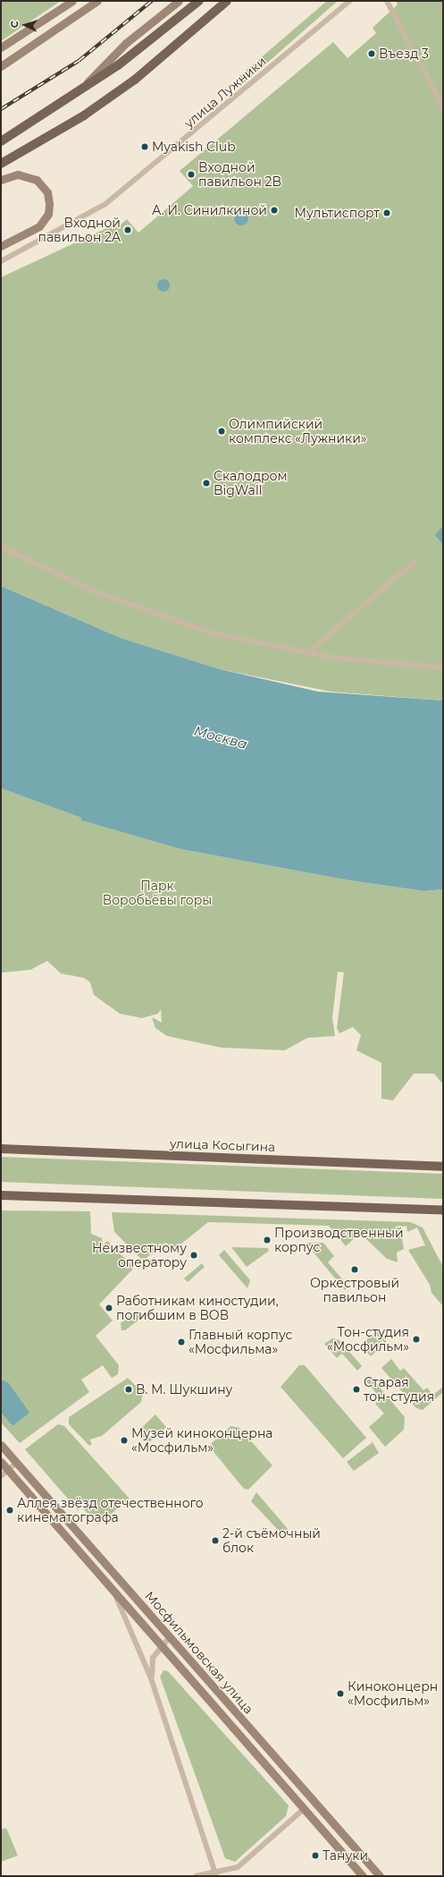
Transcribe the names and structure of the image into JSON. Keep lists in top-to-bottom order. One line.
{"streets":{"main road":["улица Косыгина","Мосфильмовская улица"],"street":["улица Лужники"]},"water":["Москва"],"parks":["Парк Воробьёвы горы"],"places":["Въезд 3","Myakish Club","Входной павильон 2B","А. И. Синилкиной","Мультиспорт","Входной павильон 2A","Олимпийский комплекс «Лужники»","Скалодром BigWall","Производственный корпус","Неизвестному оператору","Оркестровый павильон","Работникам киностудии, погибшим в ВОВ","Тон-студия «Мосфильм»","Главный корпус «Мосфильма»","В. М. Шукшину","Старая тон-студия","Музей киноконцерна «Мосфильм»","Аллея звёзд отечественного кинематографа","2-й съёмочный блок","Киноконцерн «Мосфильм»","Тануки"],"north":"left"}
